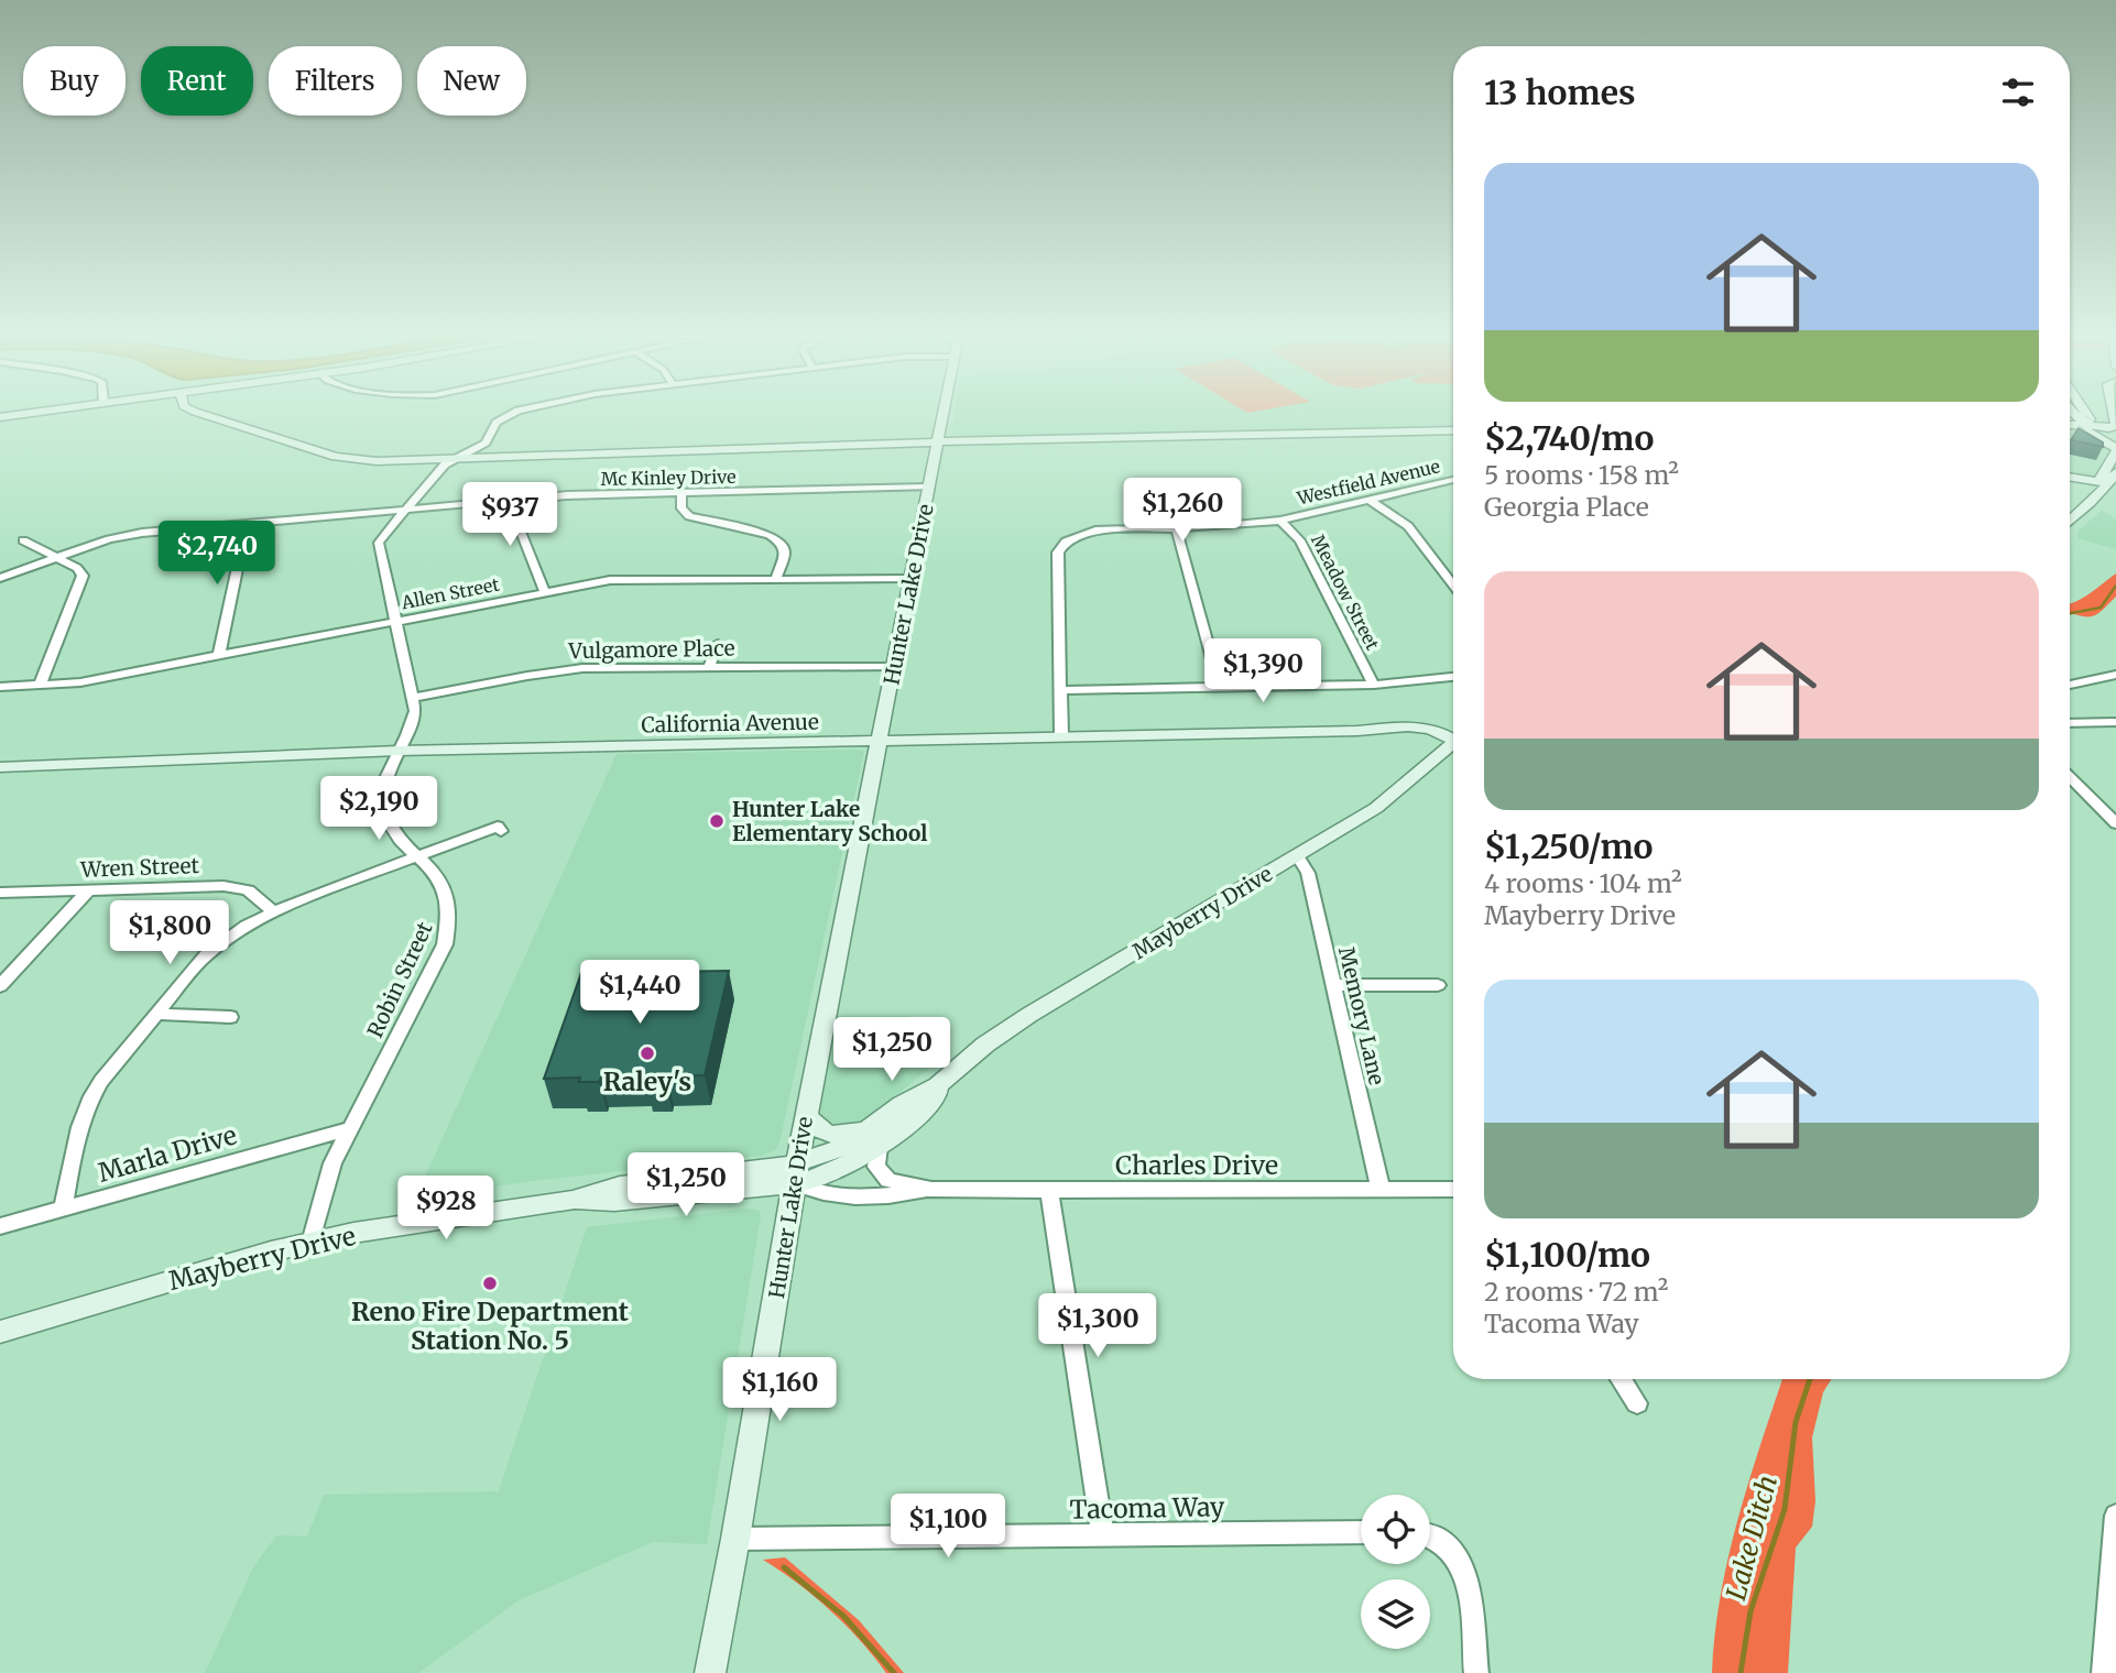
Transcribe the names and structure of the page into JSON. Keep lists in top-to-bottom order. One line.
{"streets":{"street":["Mc Kinley Drive","Westfield Avenue","Meadow Street","Allen Street","Hunter Lake Drive","Vulgamore Place","California Avenue","Wren Street","Mayberry Drive","Robin Street","Memory Lane","Marla Drive","Charles Drive","Tacoma Way"]},"crossings":[["Mc Kinley Drive","Hunter Lake Drive"],["Mc Kinley Drive","Robin Street"],["Westfield Avenue","Meadow Street"],["Westfield Avenue","California Avenue"],["Allen Street","Hunter Lake Drive"],["Allen Street","Robin Street"],["Hunter Lake Drive","Vulgamore Place"],["Hunter Lake Drive","California Avenue"],["Hunter Lake Drive","Mayberry Drive"],["Hunter Lake Drive","Charles Drive"],["Hunter Lake Drive","Tacoma Way"],["Vulgamore Place","Robin Street"],["California Avenue","Robin Street"],["Mayberry Drive","Robin Street"],["Mayberry Drive","Memory Lane"],["Mayberry Drive","Charles Drive"],["Robin Street","Marla Drive"],["Memory Lane","Charles Drive"]],"water":["Lake Ditch"],"places":["Hunter Lake Elementary School","Raley's","Reno Fire Department Station No. 5"],"page":{"chip":["Buy","Rent","Filters","New"],"heading":"13 homes","list":[{"name":"$2,740/mo","note":"5 rooms · 158 m² · Georgia Place"},{"name":"$1,250/mo","note":"4 rooms · 104 m² · Mayberry Drive"},{"name":"$1,100/mo","note":"2 rooms · 72 m² · Tacoma Way"}],"price":["$1,260","$937","$2,740","$1,390","$2,190","$1,800","$1,440","$1,250","$1,250","$928","$1,300","$1,160","$1,100"]}}
